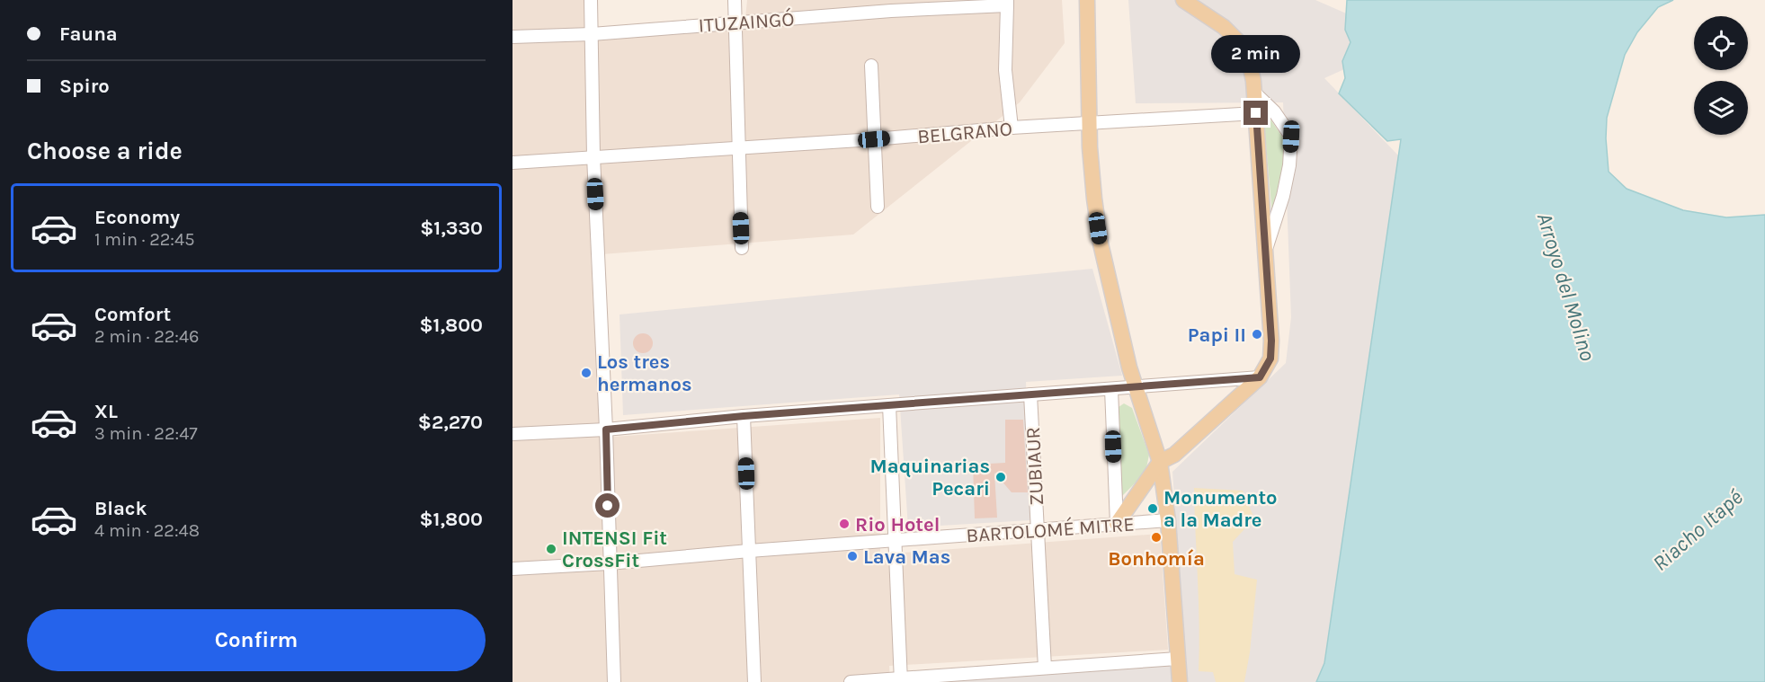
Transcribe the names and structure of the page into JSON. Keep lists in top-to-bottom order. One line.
{"streets":{"street":["ITUZAINGÓ","BELGRANO","ZUBIAUR","BARTOLOMÉ MITRE"]},"crossings":[["ZUBIAUR","BARTOLOMÉ MITRE"]],"water":["Arroyo del Molino","Riacho Itapé"],"places":["Papi II","Los tres hermanos","Maquinarias Pecari","Monumento a la Madre","Rio Hotel","Bonhomía","INTENSI Fit CrossFit","Lava Mas"],"page":{"banner":["Fauna","Spiro"],"bubble":"2 min","heading":"Choose a ride","list":[{"name":"Economy","note":"1 min · 22:45","value":"$1,330"},{"name":"Comfort","note":"2 min · 22:46","value":"$1,800"},{"name":"XL","note":"3 min · 22:47","value":"$2,270"},{"name":"Black","note":"4 min · 22:48","value":"$1,800"}],"buttons":"Confirm"}}
